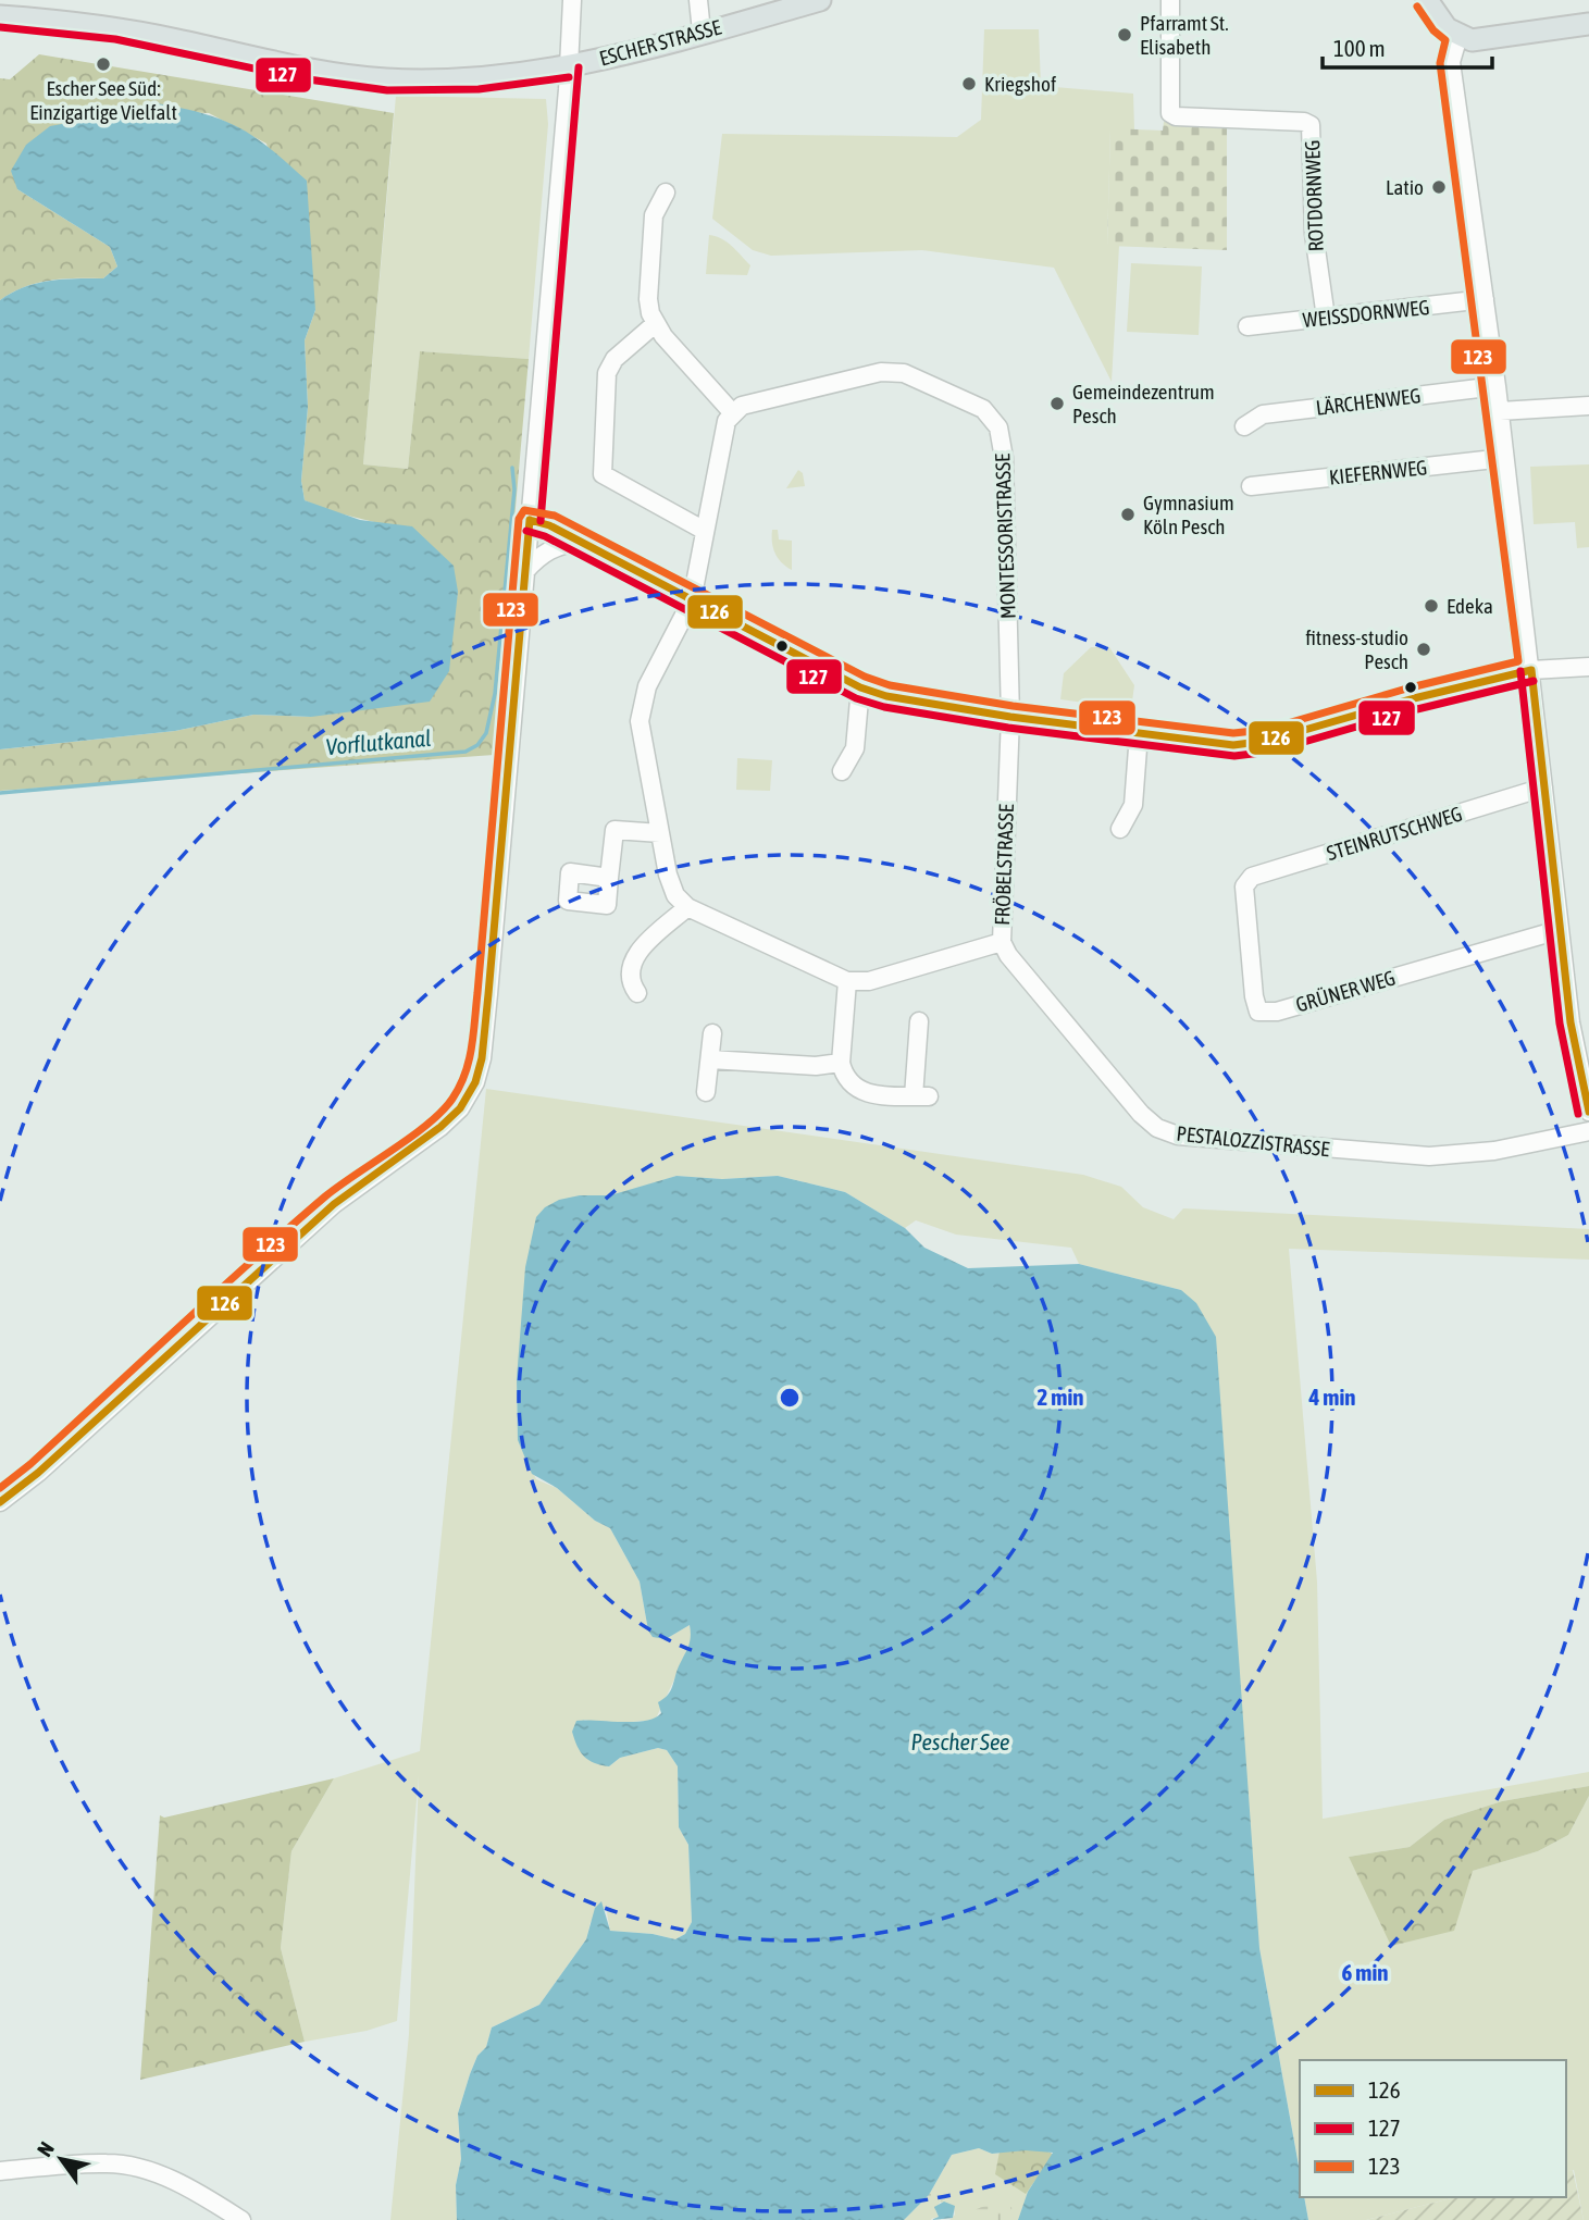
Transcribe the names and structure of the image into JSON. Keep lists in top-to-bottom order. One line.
{"streets":{"main road":["ESCHER STRASSE"],"street":["ROTDORNWEG","WEISSDORNWEG","LÄRCHENWEG","KIEFERNWEG","MONTESSORISTRASSE","STEINRUTSCHWEG","FRÖBELSTRASSE","GRÜNER WEG","PESTALOZZISTRASSE"]},"crossings":[["ROTDORNWEG","WEISSDORNWEG"],["MONTESSORISTRASSE","FRÖBELSTRASSE"],["STEINRUTSCHWEG","GRÜNER WEG"],["FRÖBELSTRASSE","PESTALOZZISTRASSE"]],"water":["Vorflutkanal","Pescher See"],"places":["Pfarramt St. Elisabeth","Escher See Süd: Einzigartige Vielfalt","Kriegshof","Latio","Gemeindezentrum Pesch","Gymnasium Köln Pesch","Edeka","fitness-studio Pesch"],"lines":["transit line 123","transit line 127","transit line 126"],"legend":["126","127","123"],"scale_bar":"100 m","north":"top left","rings":["2 min","4 min","6 min"]}
